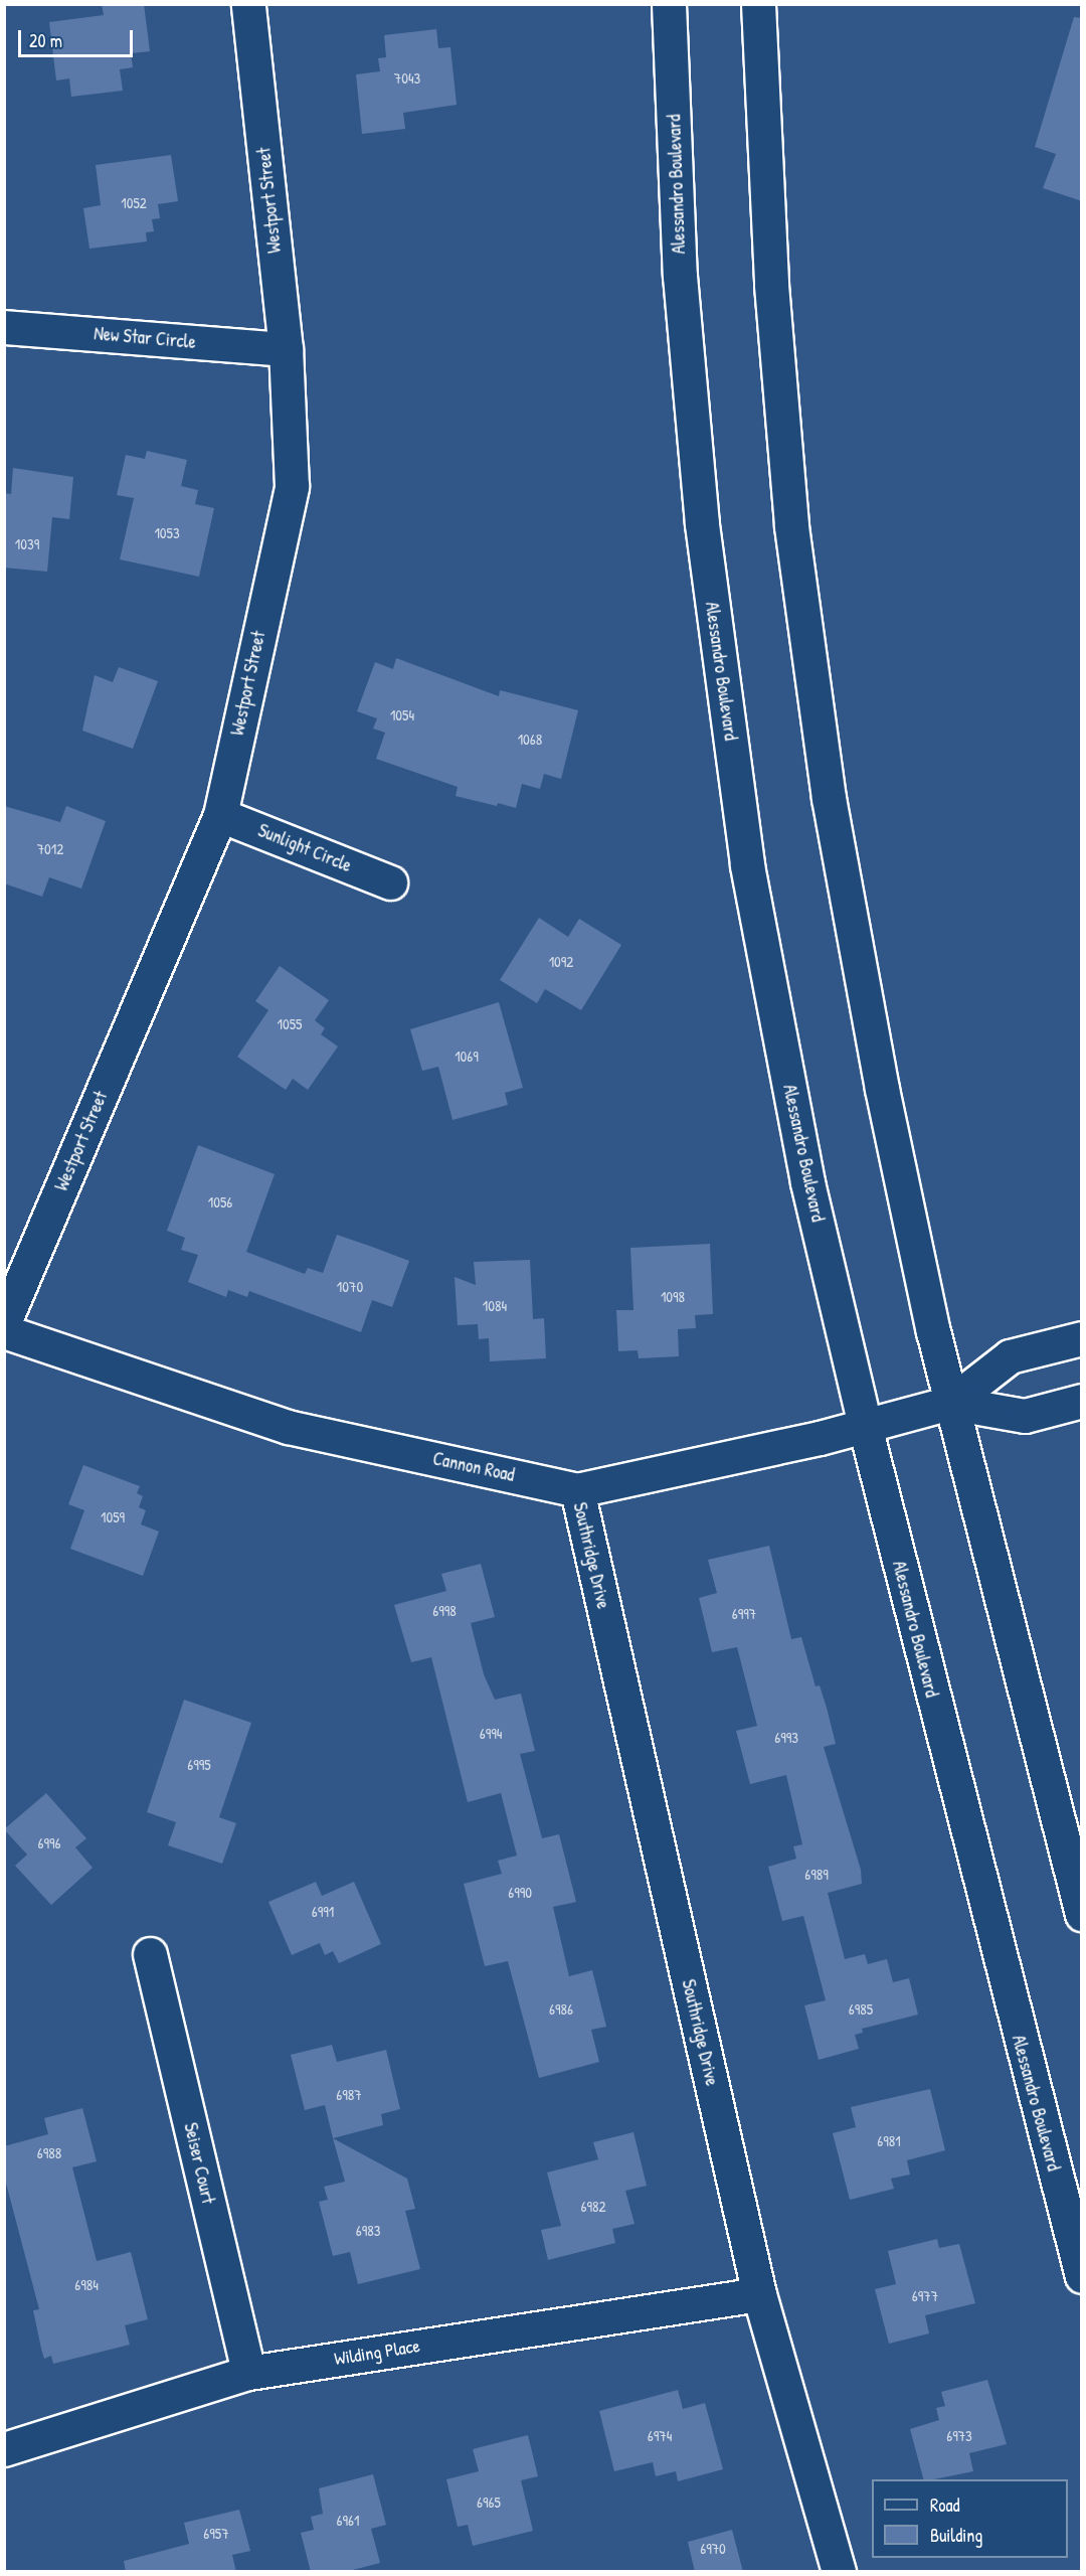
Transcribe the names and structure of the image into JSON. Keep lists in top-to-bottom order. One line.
{"streets":{"street":["Alessandro Boulevard","Westport Street","New Star Circle","Sunlight Circle","Cannon Road","Southridge Drive","Seiser Court","Wilding Place"]},"crossings":[["Alessandro Boulevard","Cannon Road"],["Westport Street","New Star Circle"],["Westport Street","Sunlight Circle"],["Cannon Road","Southridge Drive"],["Southridge Drive","Wilding Place"],["Seiser Court","Wilding Place"]],"house_numbers":["7043","1052","1053","1039","1054","1068","7012","1092","1055","1069","1056","1070","1098","1084","1059","6998","6997","6994","6993","6995","6996","6989","6990","6991","6986","6985","6987","6981","6988","6982","6983","6984","6977","6974","6973","6965","6961","6957","6970"],"legend":["Road","Building"],"scale_bar":"20 m"}
